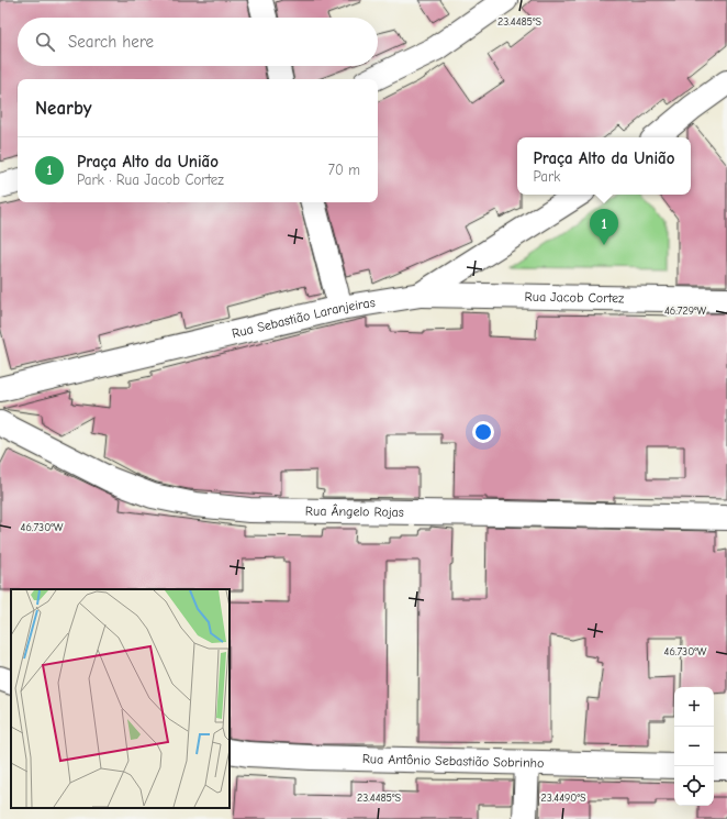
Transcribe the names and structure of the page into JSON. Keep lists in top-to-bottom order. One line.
{"streets":{"street":["Rua Jacob Cortez","Rua Sebastião Laranjeiras","Rua Ângelo Rojas","Rua Antônio Sebastião Sobrinho"]},"crossings":[["Rua Jacob Cortez","Rua Sebastião Laranjeiras"]],"page":{"search":"Search here","heading":"Nearby","list":[{"mark":"1","name":"Praça Alto da União","note":"Park · Rua Jacob Cortez","value":"70 m"}],"popup":["Praça Alto da União","Park"],"pins":"1","map_buttons":["+","−"]},"coordinates":["23.4485°S","46.729°W","46.730°W","23.4490°S"]}
